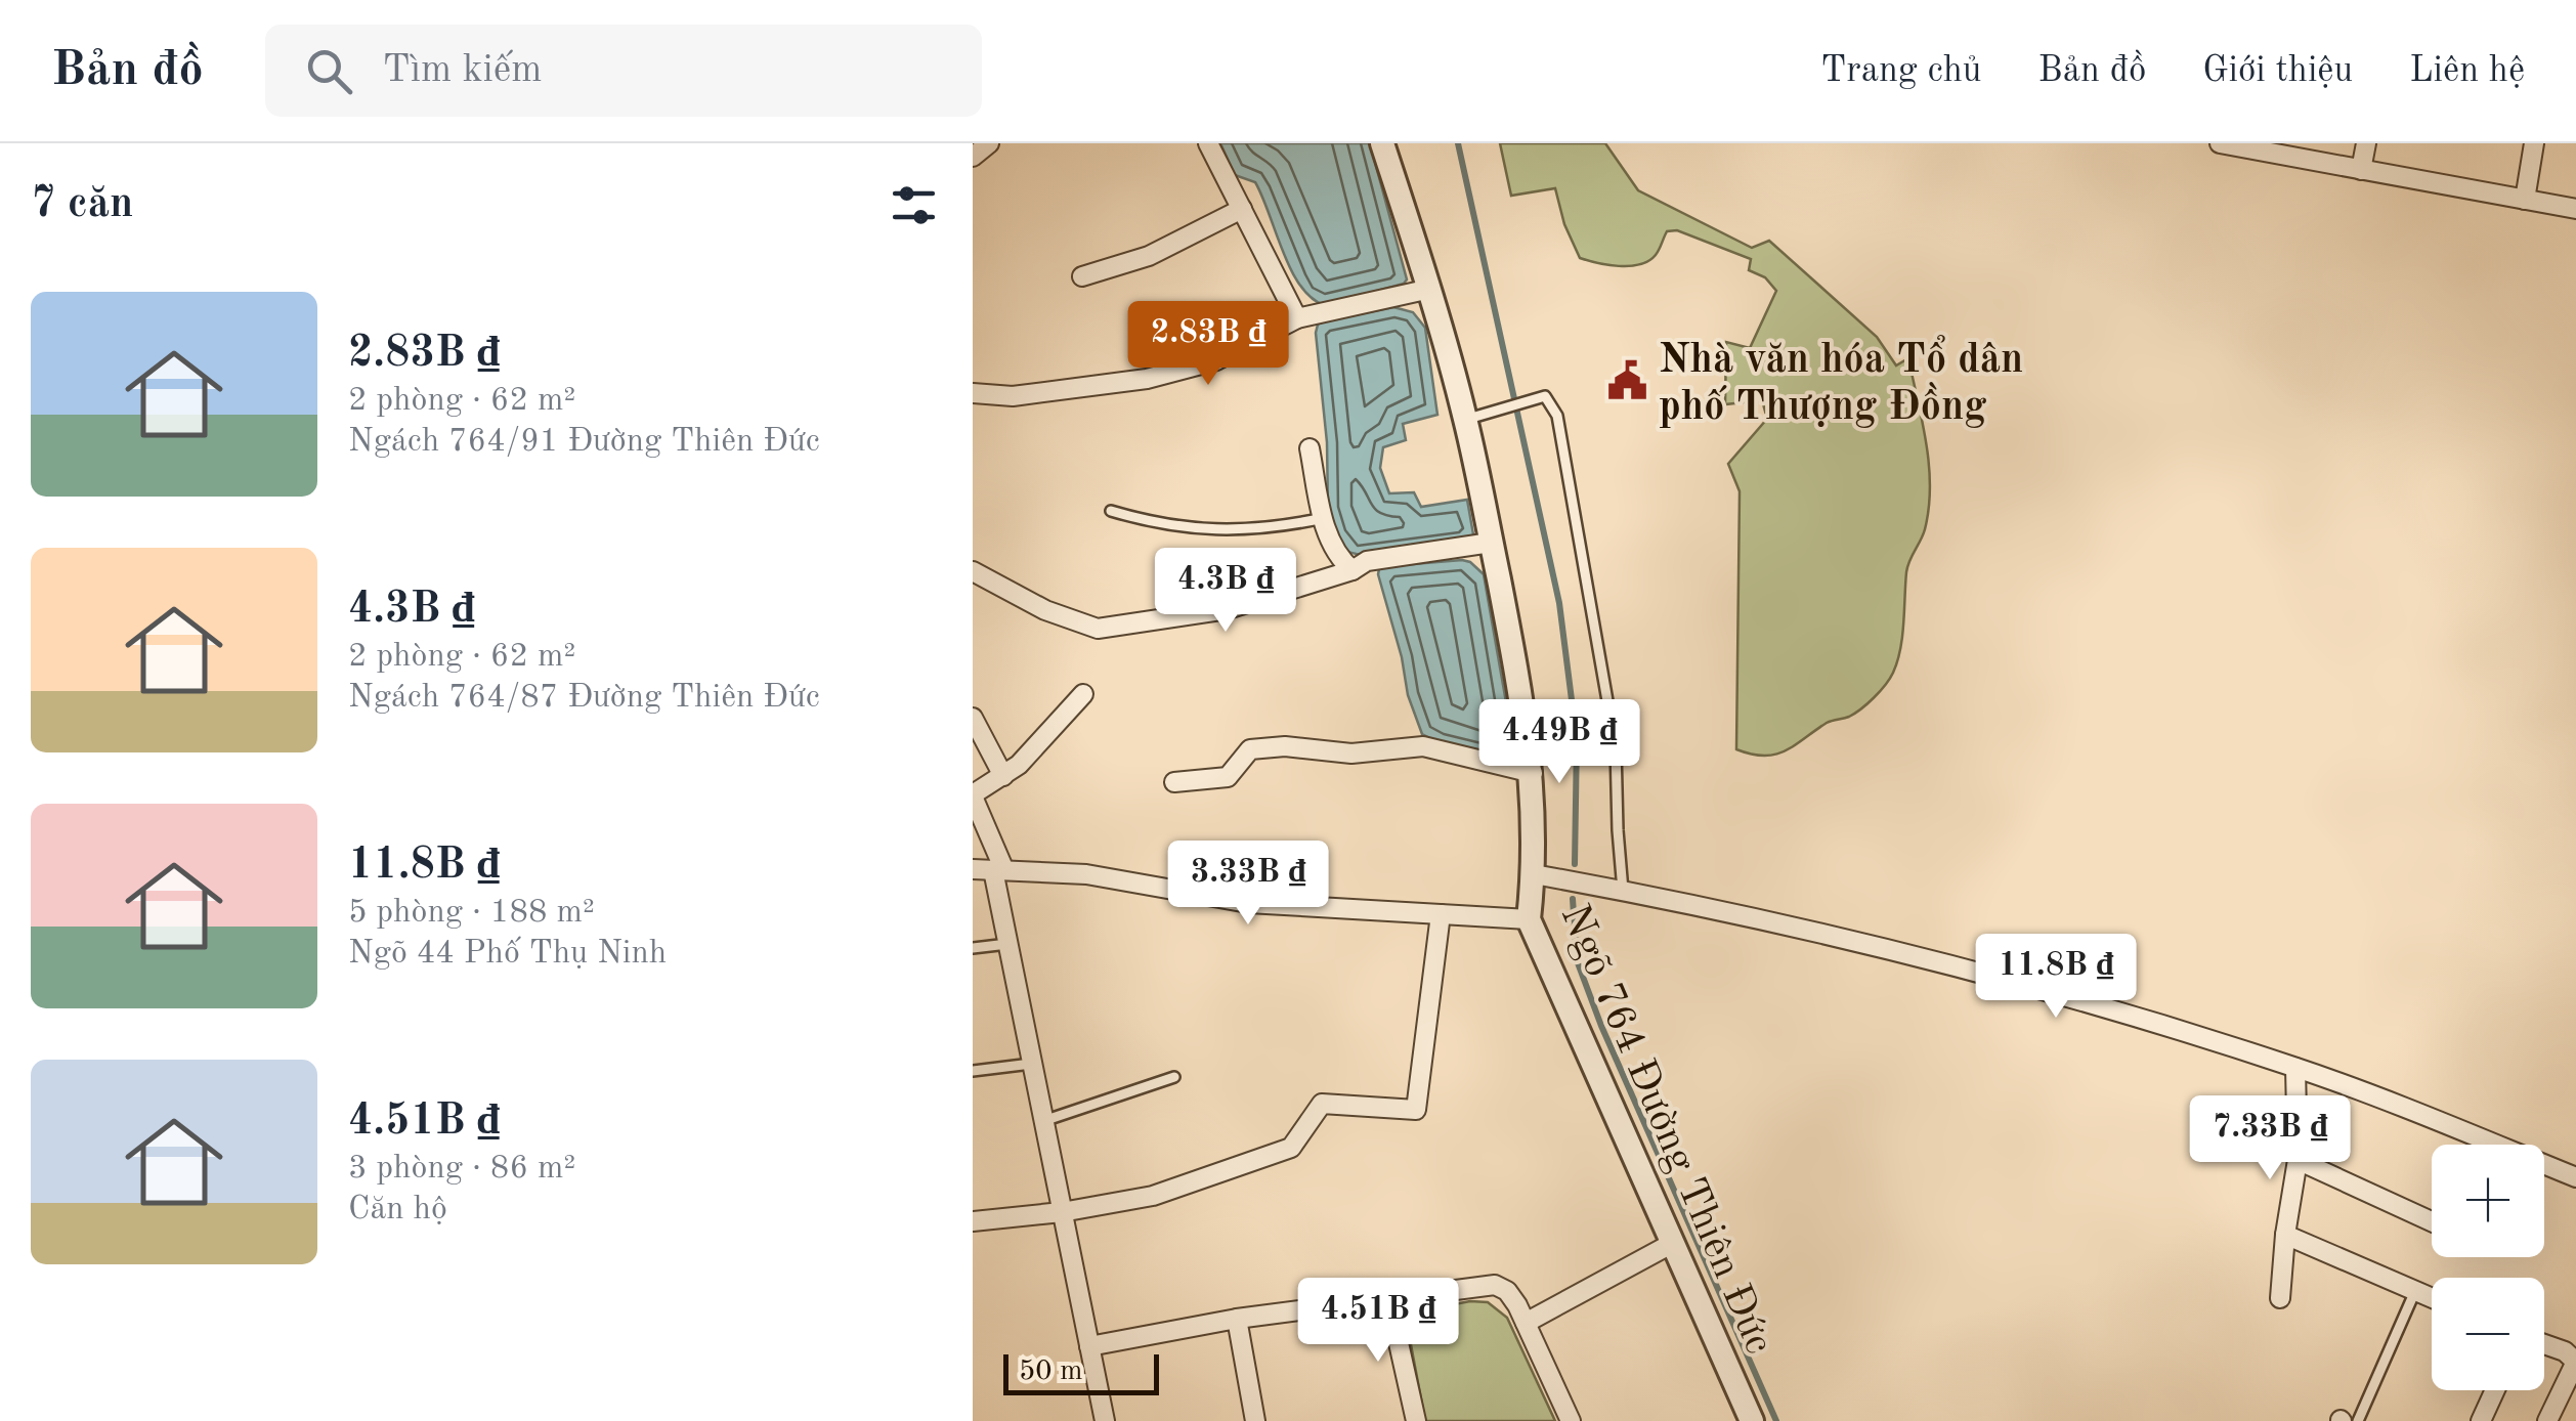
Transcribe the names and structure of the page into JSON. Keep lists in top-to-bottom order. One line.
{"streets":{"street":["Ngõ 764 Đường Thiên Đức"]},"places":{"public building":["Nhà văn hóa Tổ dân phố Thượng Đồng"]},"scale_bar":"50 m","page":{"header":"Bản đồ","search":"Tìm kiếm","nav":["Trang chủ","Bản đồ","Giới thiệu","Liên hệ"],"heading":"7 căn","list":[{"name":"2.83B ₫","note":"2 phòng · 62 m² · Ngách 764/91 Đường Thiên Đức"},{"name":"4.3B ₫","note":"2 phòng · 62 m² · Ngách 764/87 Đường Thiên Đức"},{"name":"11.8B ₫","note":"5 phòng · 188 m² · Ngõ 44 Phố Thụ Ninh"},{"name":"4.51B ₫","note":"3 phòng · 86 m² · Căn hộ"}],"price":["2.83B ₫","4.3B ₫","4.49B ₫","3.33B ₫","11.8B ₫","7.33B ₫","4.51B ₫"],"map_buttons":["+","−"],"scale":"50 m"}}
